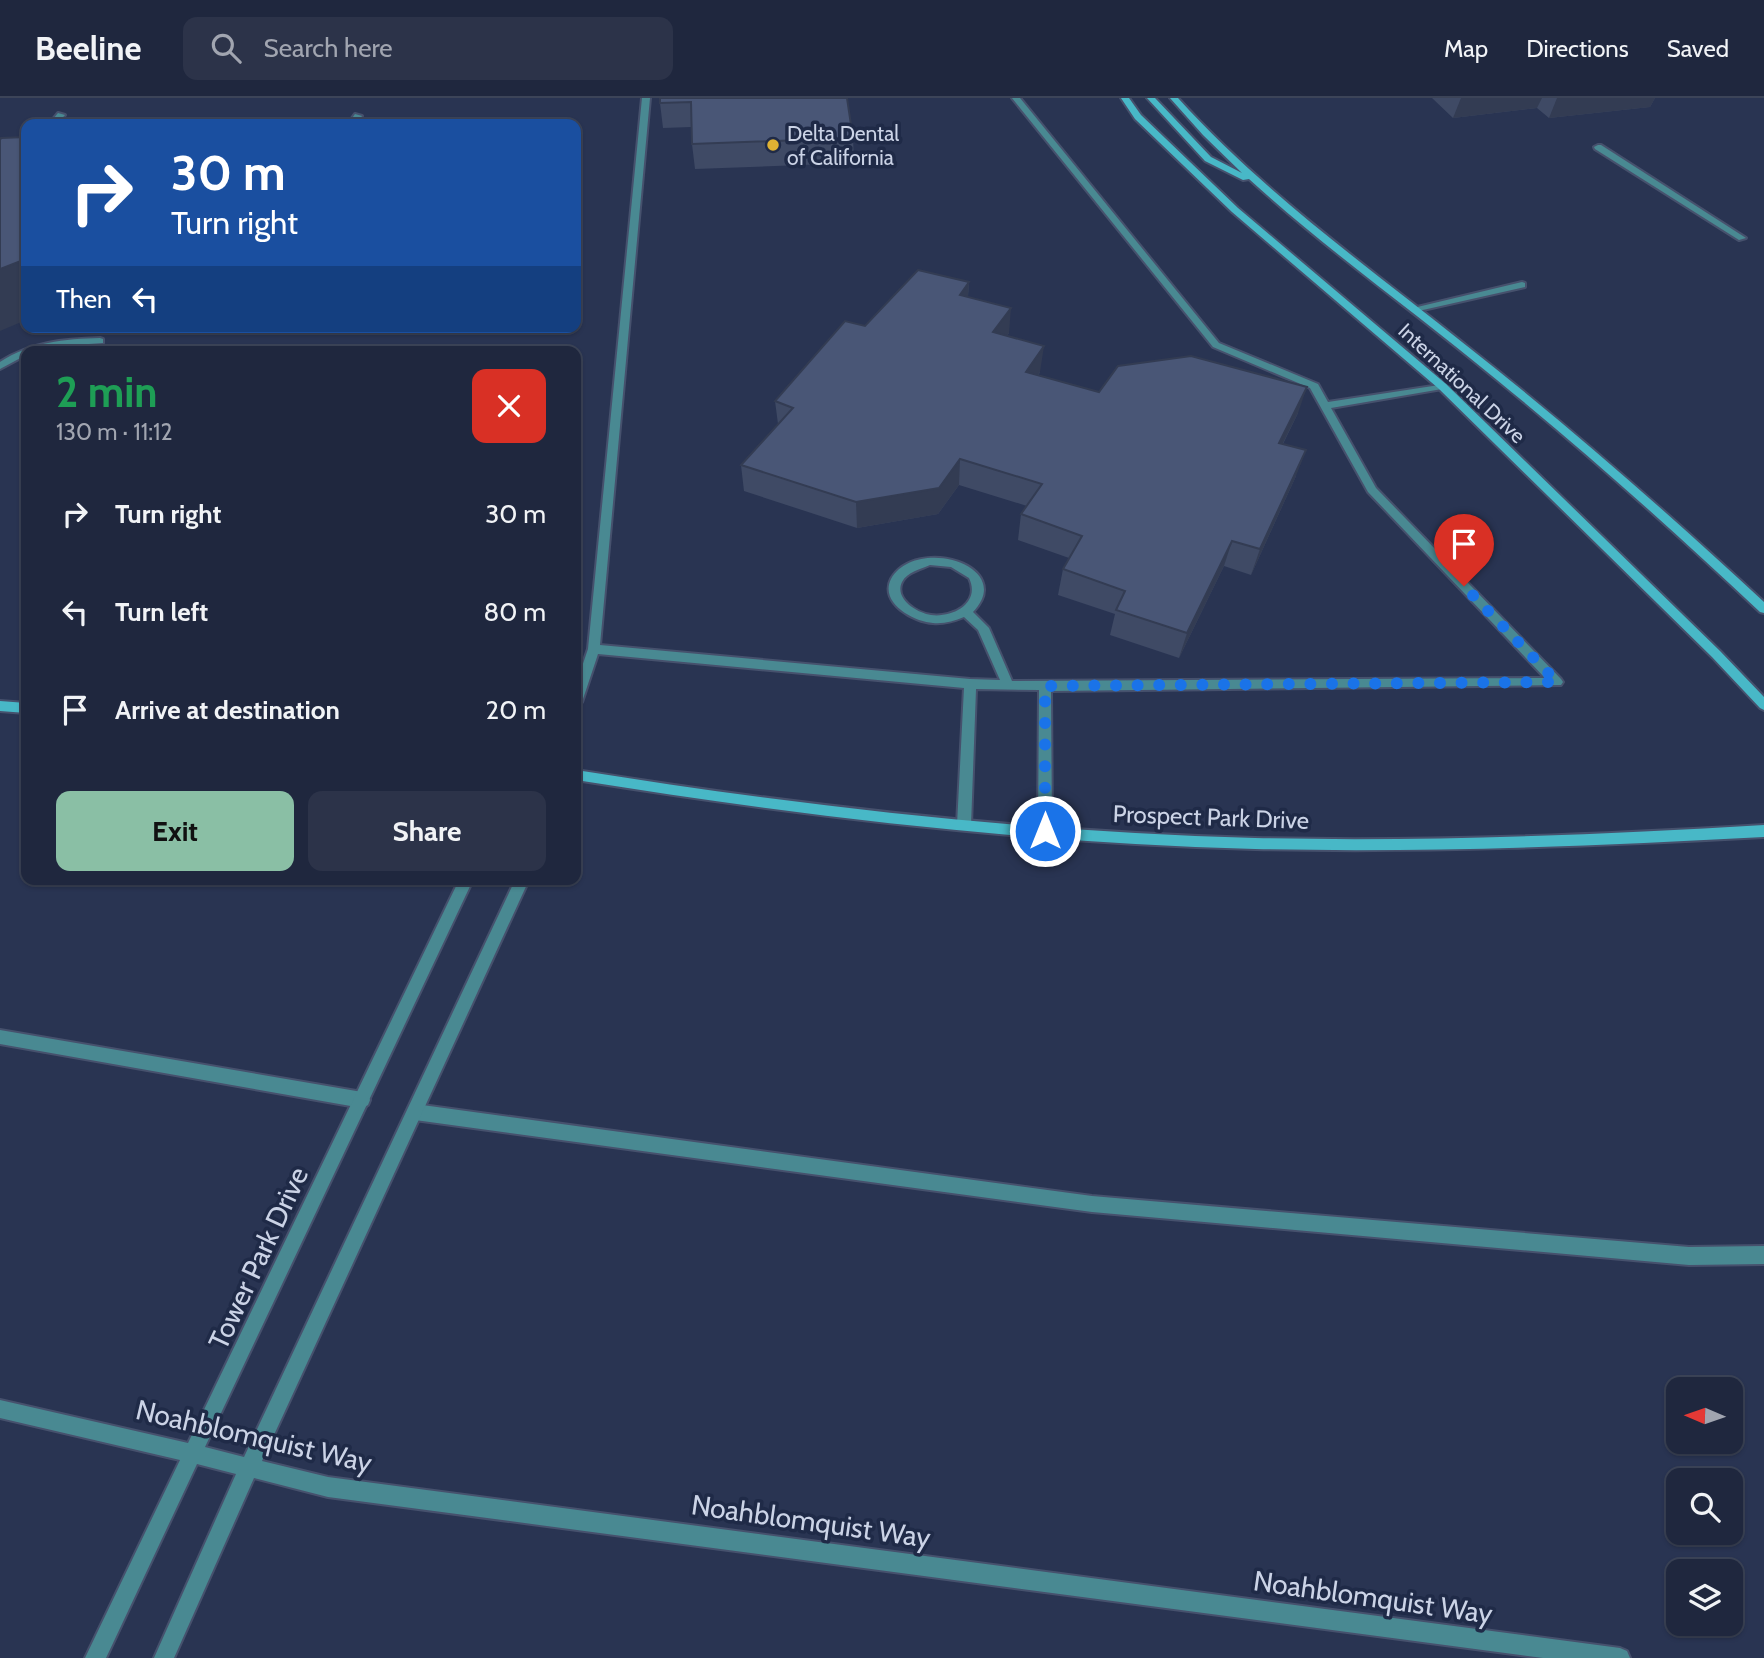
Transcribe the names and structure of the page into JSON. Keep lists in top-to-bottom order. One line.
{"streets":{"main road":["International Drive","Prospect Park Drive"],"street":["Tower Park Drive","Noahblomquist Way"]},"crossings":[["Tower Park Drive","Noahblomquist Way"]],"places":["Delta Dental of California"],"north":"left","page":{"header":"Beeline","search":"Search here","nav":["Map","Directions","Saved"],"turn":["30 m","Turn right"],"then":"Then","heading":["2 min","130 m · 11:12"],"list":[{"name":"Turn right","value":"30 m"},{"name":"Turn left","value":"80 m"},{"name":"Arrive at destination","value":"20 m"}],"buttons":["Exit","Share"]}}
